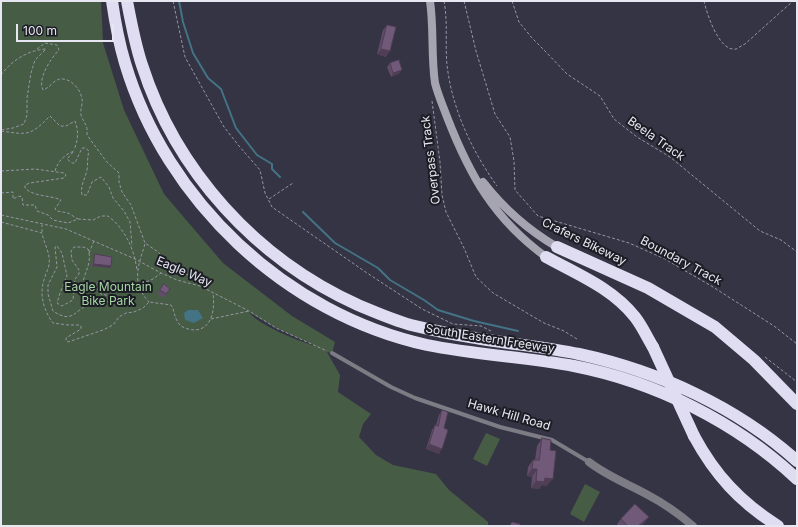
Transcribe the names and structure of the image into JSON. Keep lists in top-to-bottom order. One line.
{"streets":{"highway":["South Eastern Freeway"],"street":["Hawk Hill Road"],"path":["Beela Track","Overpass Track","Boundary Track","Eagle Way"]},"crossings":[["Eagle Way","Hawk Hill Road"]],"parks":["Eagle Mountain Bike Park"],"scale_bar":"100 m"}
